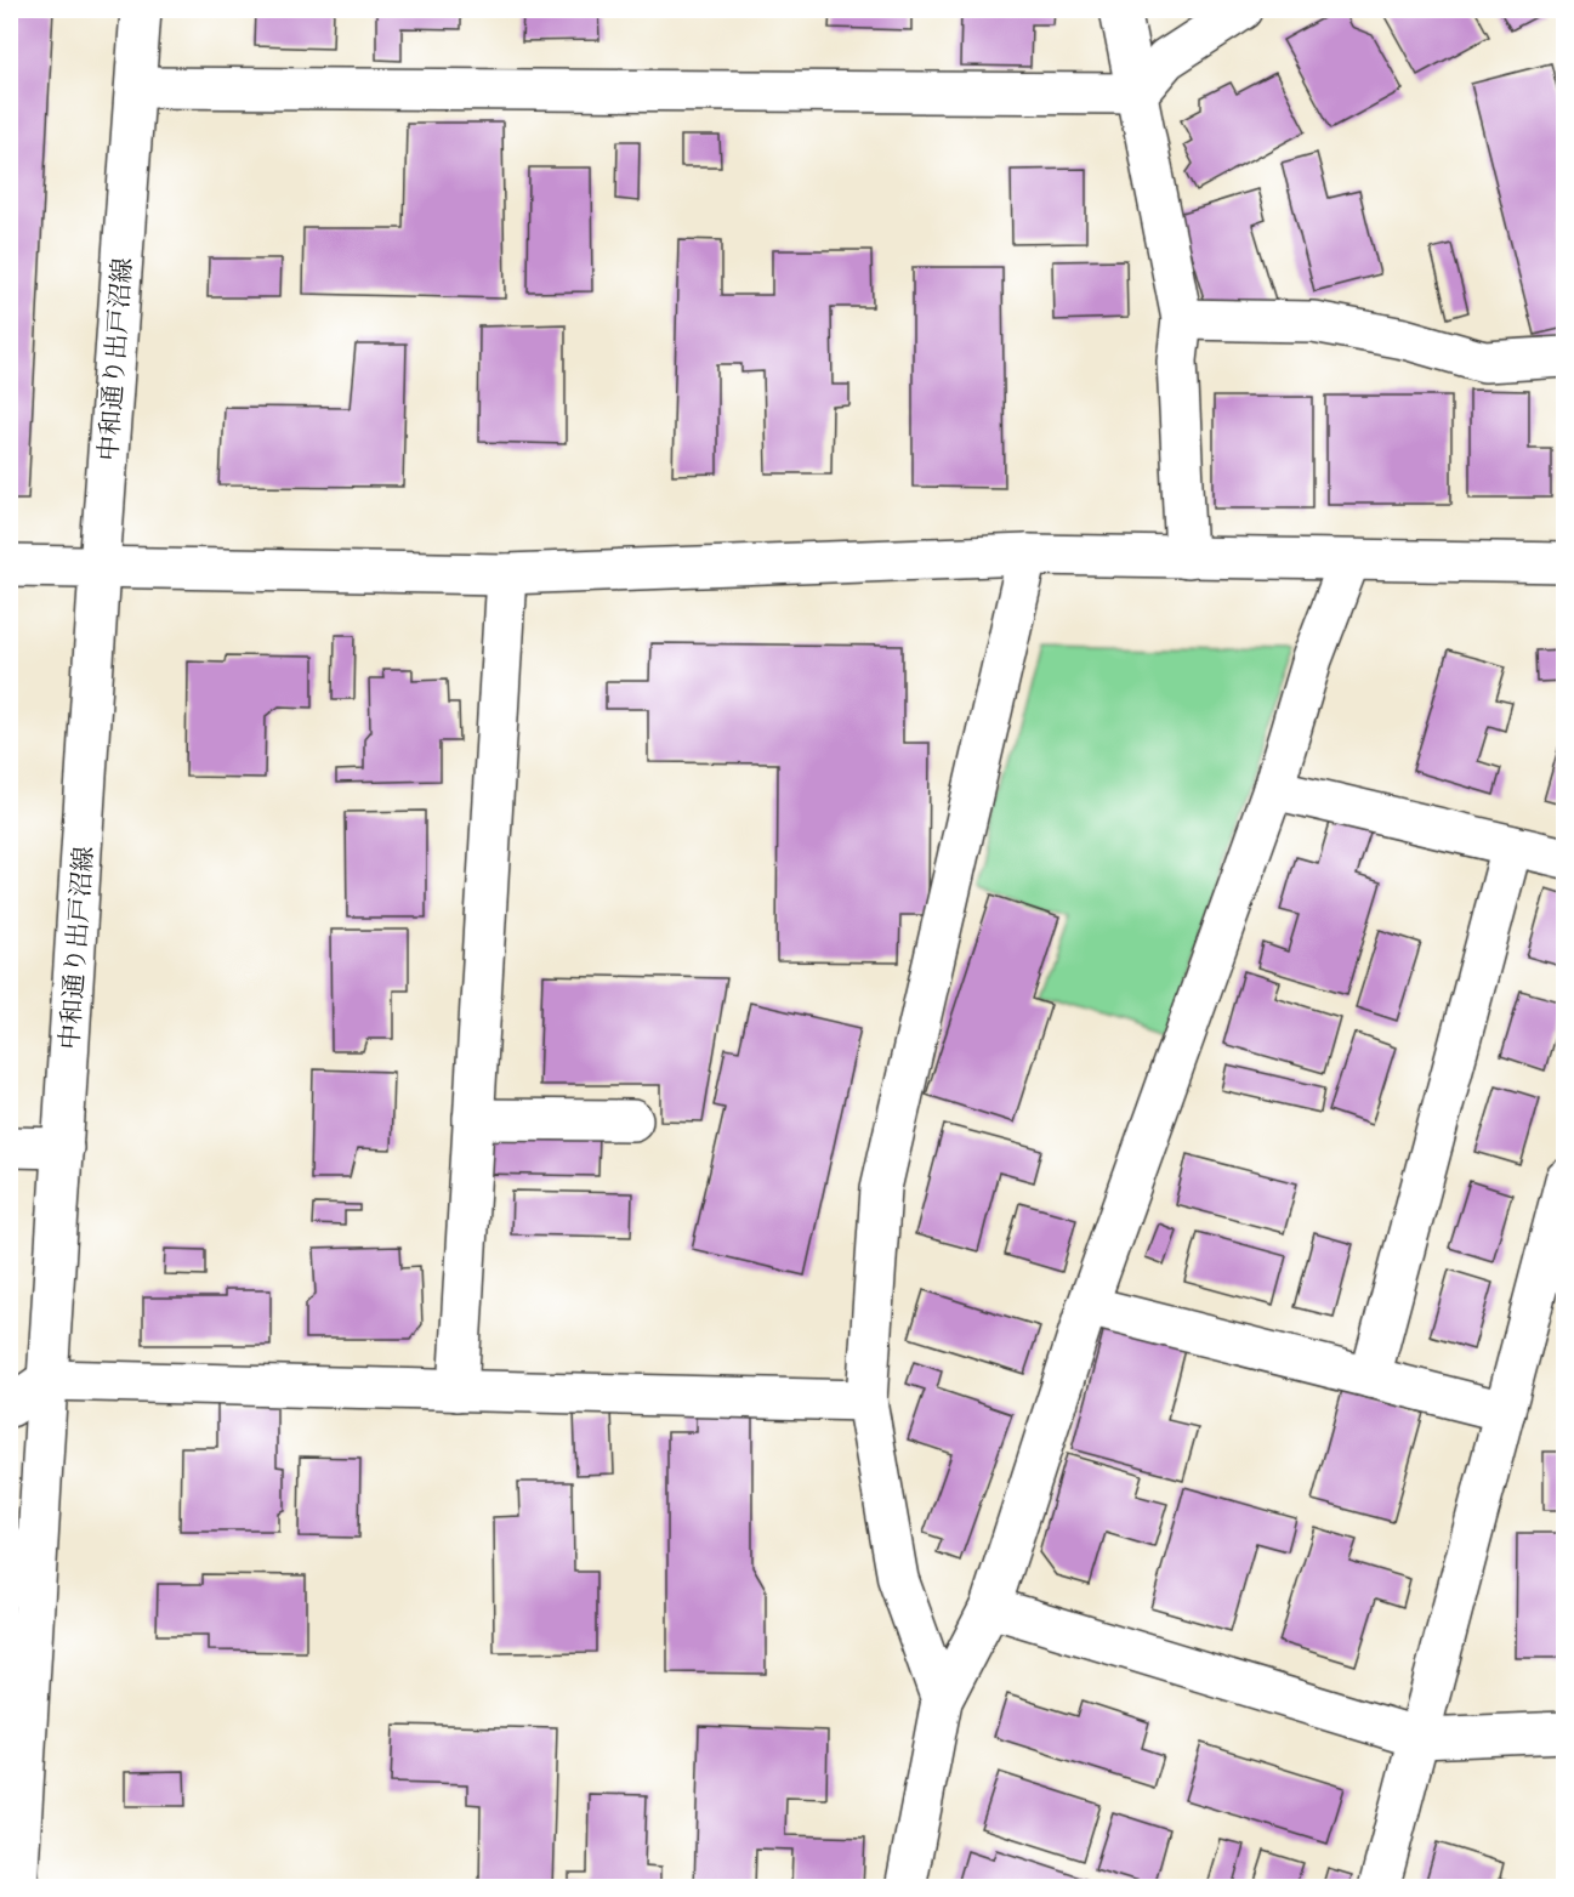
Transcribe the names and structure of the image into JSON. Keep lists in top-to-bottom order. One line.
{"streets":{"street":["中和通り出戸沼線"]}}
